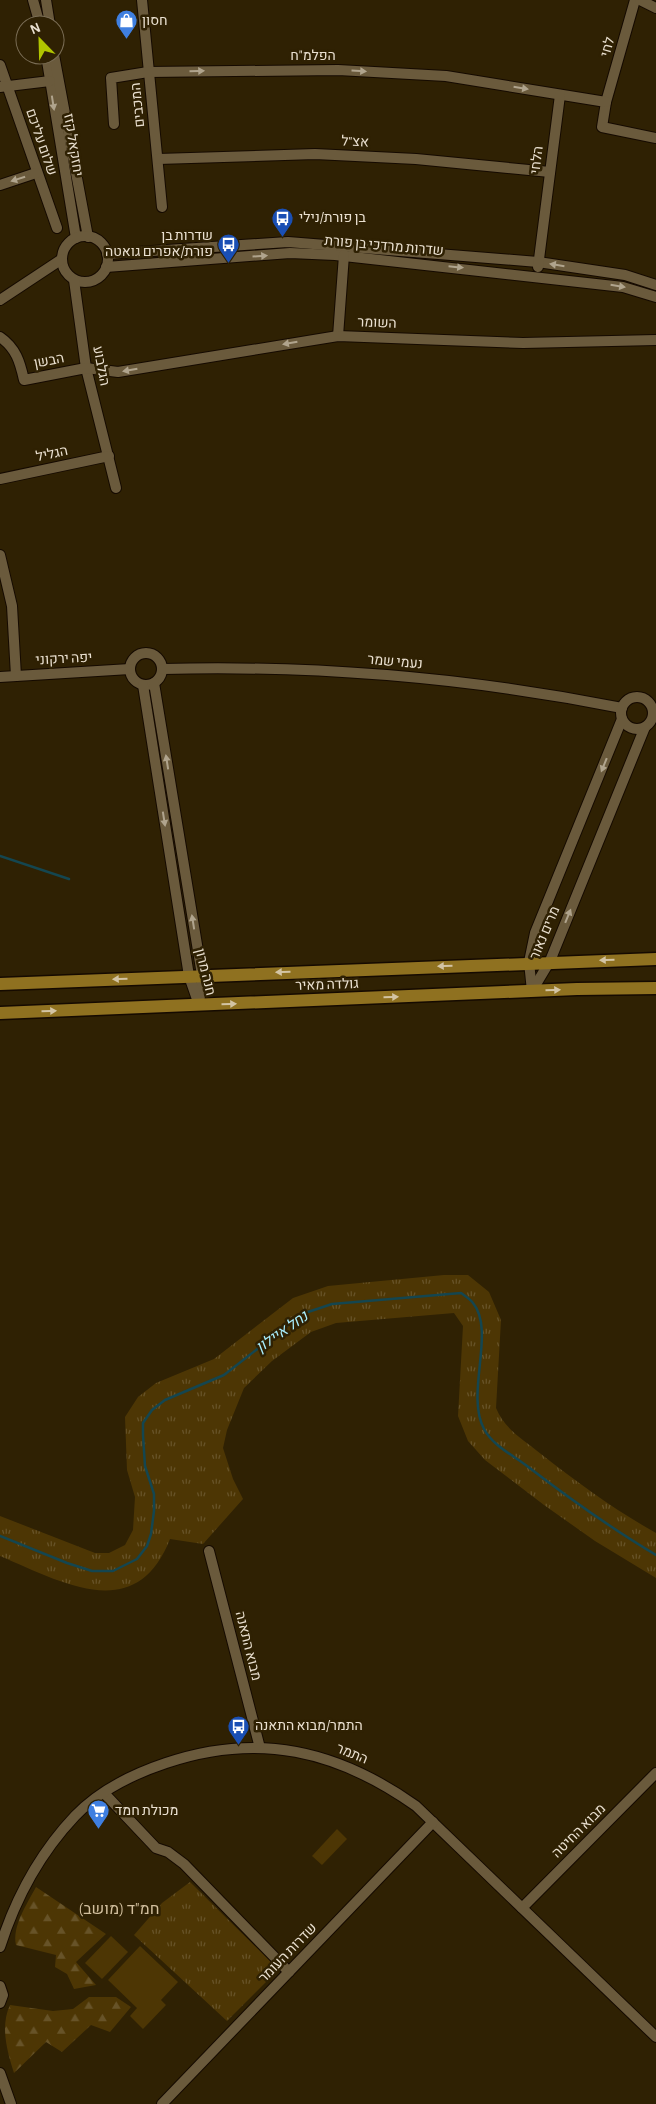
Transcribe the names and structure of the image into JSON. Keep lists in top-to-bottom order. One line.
{"streets":{"main road":["גולדה מאיר"],"street":["לחי","הפלמ\"ח","המכבים","שלום עליכם","אצ\"ל","יחזקאל קזז","הלחי","שדרות מרדכי בן פורת","השומר","הבשן","הגלבוע","הגליל","יפה ירקוני","נעמי שמר","מרים נאור","חנה מרון","מבוא התאנה","התמר","מבוא החיטה","שדרות העומר"]},"crossings":[["הפלמ\"ח","המכבים"],["הפלמ\"ח","הלחי"],["המכבים","אצ\"ל"],["אצ\"ל","הלחי"],["יחזקאל קזז","שדרות מרדכי בן פורת"],["יחזקאל קזז","הגלבוע"],["הלחי","שדרות מרדכי בן פורת"],["שדרות מרדכי בן פורת","הגלבוע"],["השומר","הבשן"],["הבשן","הגלבוע"],["הגלבוע","הגליל"],["יפה ירקוני","נעמי שמר"],["יפה ירקוני","חנה מרון"],["נעמי שמר","מרים נאור"],["נעמי שמר","חנה מרון"],["מרים נאור","גולדה מאיר"],["חנה מרון","גולדה מאיר"],["מבוא התאנה","התמר"],["התמר","מבוא החיטה"],["התמר","שדרות העומר"]],"one_way":["הפלמ\"ח","השומר"],"districts":["חמ\"ד (מושב)"],"water":["נחל איילון"],"places":{"shop":["חסון"],"bus stop":["בן פורת/נילי","שדרות בן פורת/אפרים גואטה","התמר/מבוא התאנה"],"supermarket":["מכולת חמד"]},"north":"top left"}
